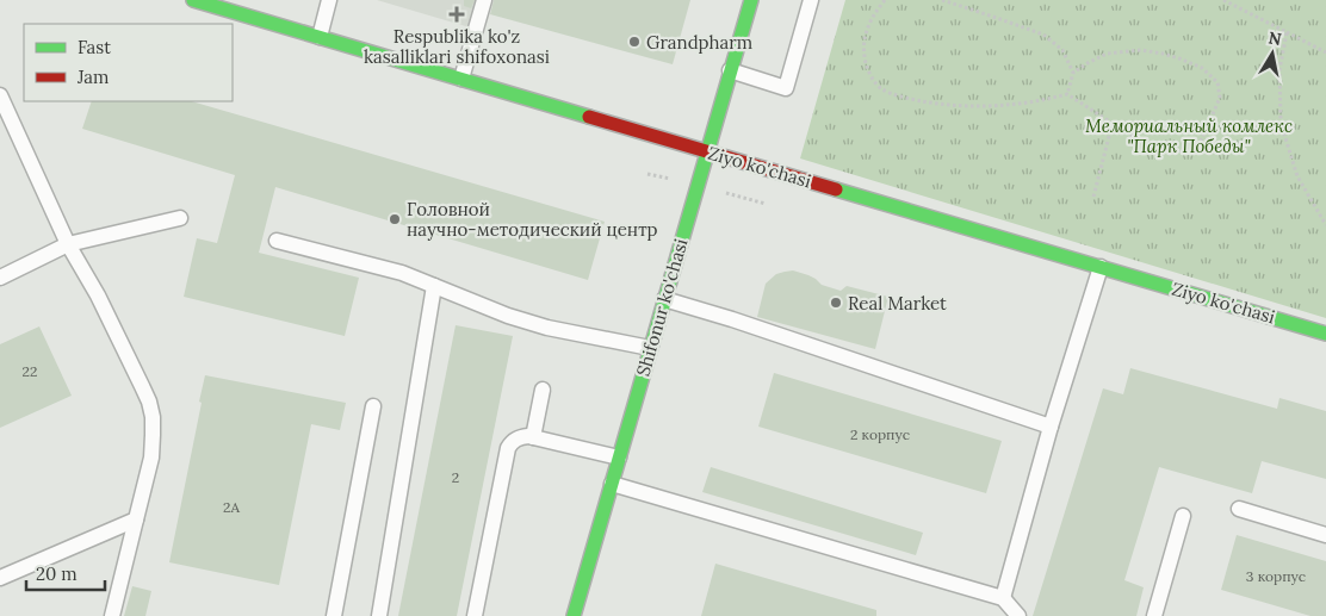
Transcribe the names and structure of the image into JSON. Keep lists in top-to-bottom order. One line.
{"streets":{"street":["Ziyo ko'chasi","Shifonur ko'chasi"]},"crossings":[["Ziyo ko'chasi","Shifonur ko'chasi"]],"parks":["Мемориальный комлекс \"Парк Победы\""],"places":{"health":["Respublika ko'z kasalliklari shifoxonasi"],"other":["Grandpharm","Головной научно-методический центр","Real Market"]},"house_numbers":["22","2 корпус","2","2A","3 корпус"],"legend":["Fast","Jam"],"scale_bar":"20 m","north":"top"}
